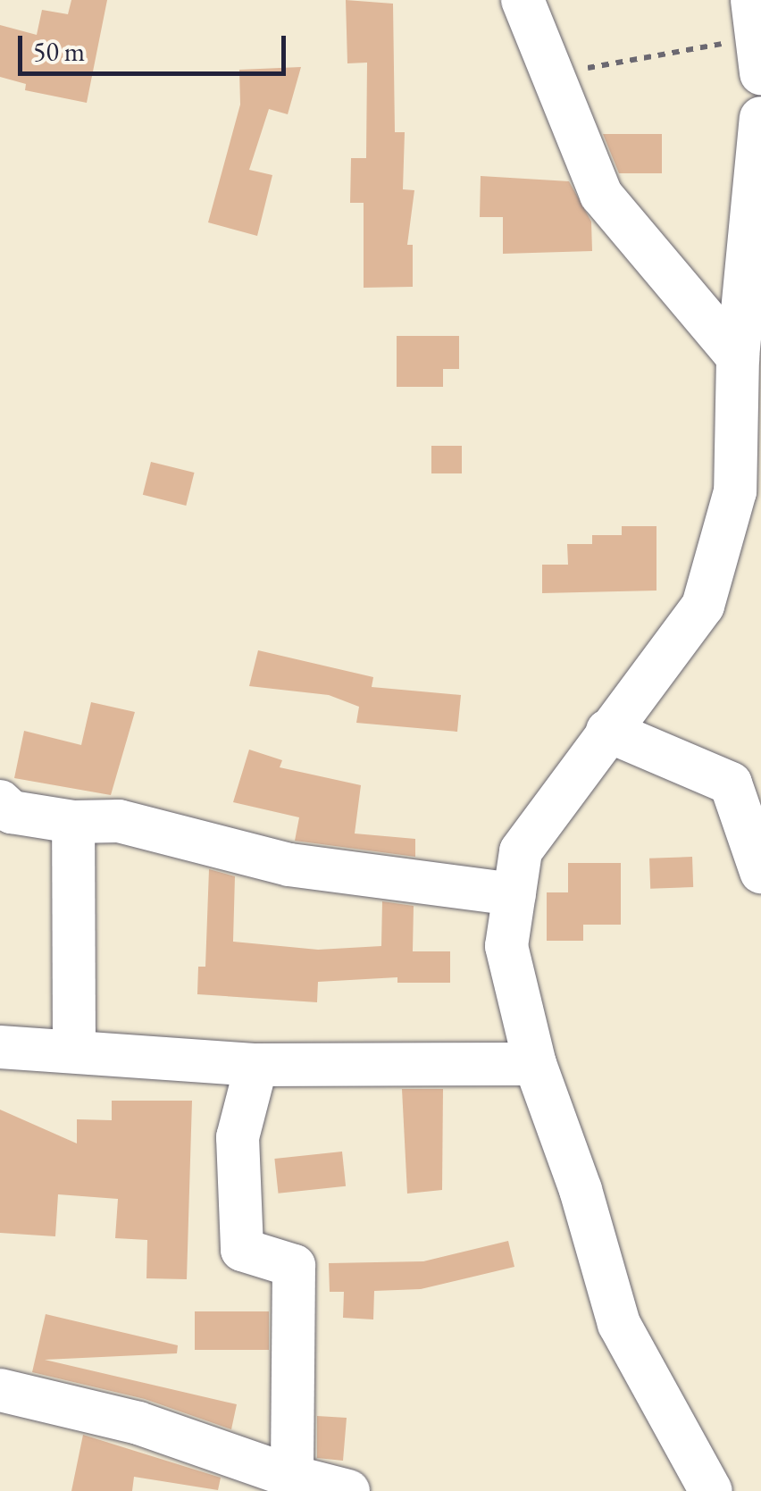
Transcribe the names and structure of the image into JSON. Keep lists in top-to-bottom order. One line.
{"scale_bar":"50 m"}
